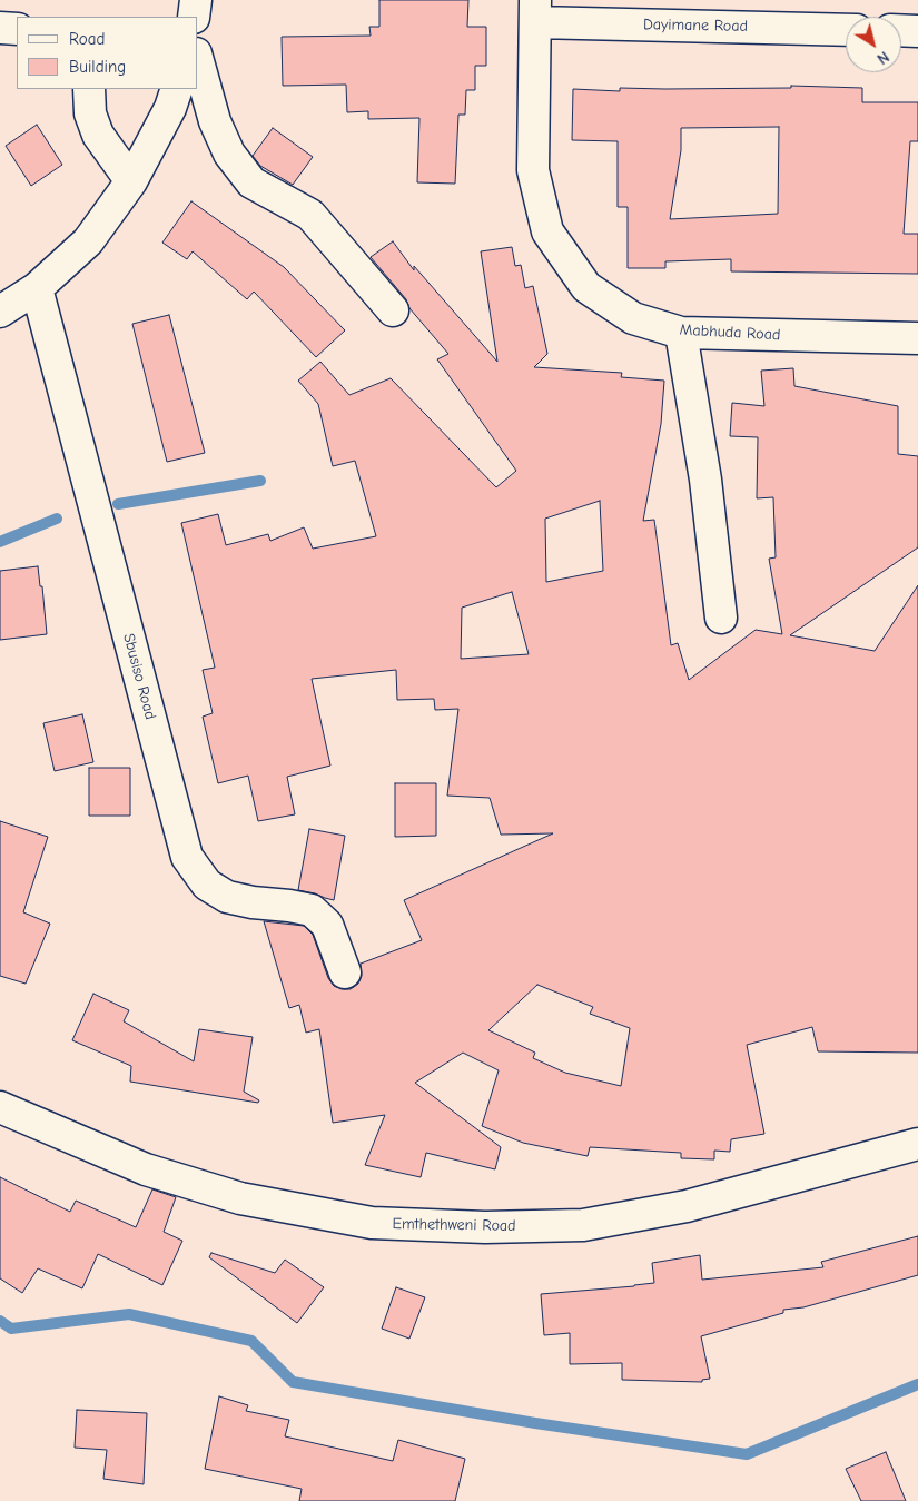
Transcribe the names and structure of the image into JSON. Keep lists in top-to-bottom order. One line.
{"streets":{"street":["Dayimane Road","Mabhuda Road","Sbusiso Road","Emthethweni Road"]},"crossings":[["Dayimane Road","Mabhuda Road"]],"legend":["Road","Building"],"north":"bottom right"}
